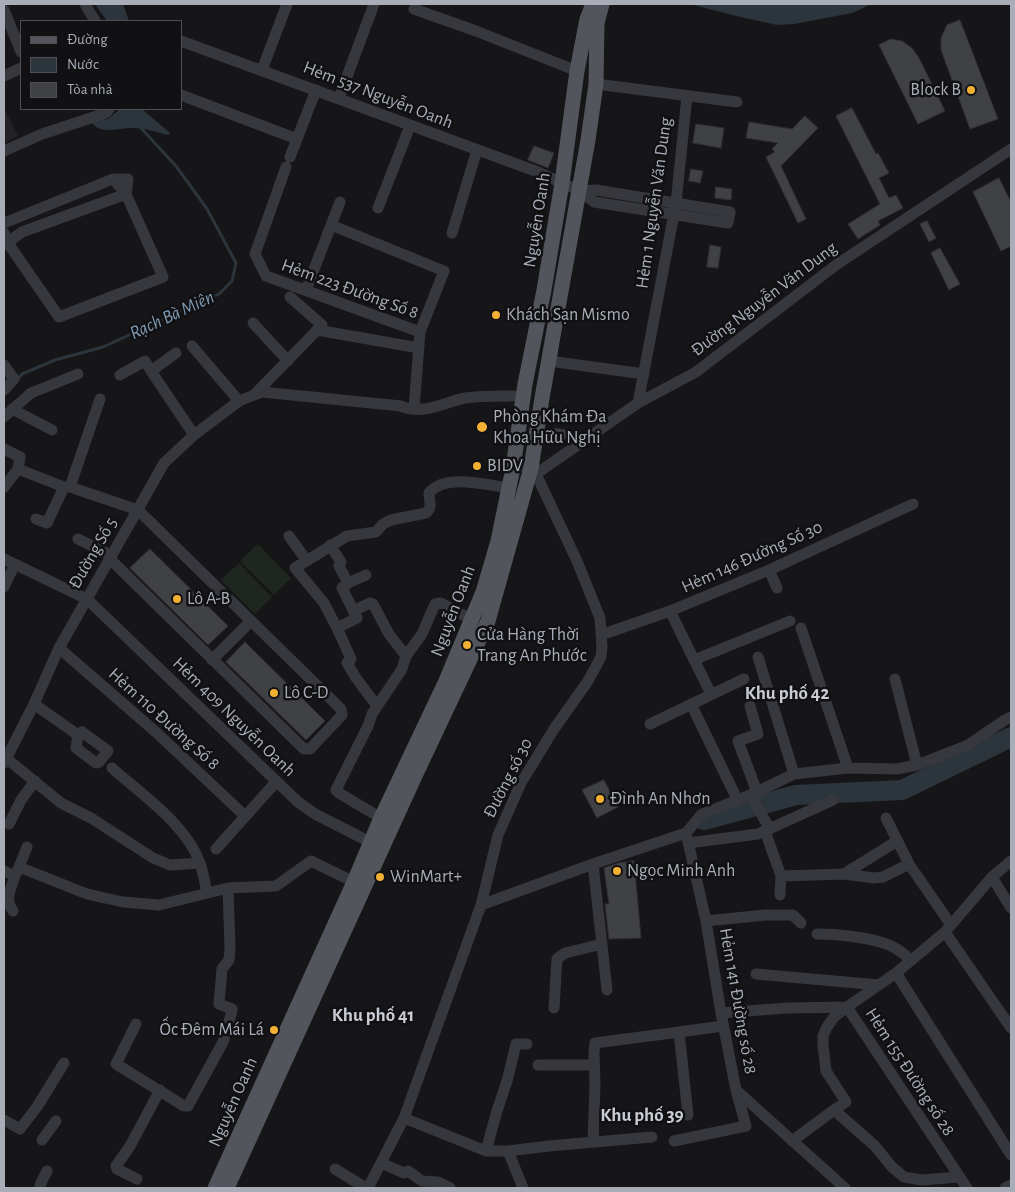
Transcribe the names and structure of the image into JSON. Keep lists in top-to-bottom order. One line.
{"streets":{"main road":["Nguyễn Oanh"],"street":["Hẻm 537 Nguyễn Oanh","Hẻm 1 Nguyễn Văn Dung","Hẻm 223 Đường Số 8","Đường Nguyễn Văn Dung","Đường Số 5","Hẻm 146 Đường Số 30","Hẻm 409 Nguyễn Oanh","Hẻm 110 Đường Số 8","Đường số 30","Hẻm 141 Đường số 28","Hẻm 155 Đường số 28"]},"crossings":[["Hẻm 537 Nguyễn Oanh","Nguyễn Oanh"],["Hẻm 1 Nguyễn Văn Dung","Đường Nguyễn Văn Dung"],["Nguyễn Oanh","Đường Nguyễn Văn Dung"],["Nguyễn Oanh","Hẻm 409 Nguyễn Oanh"],["Nguyễn Oanh","Đường số 30"],["Hẻm 223 Đường Số 8","Đường Số 5"],["Đường Nguyễn Văn Dung","Đường số 30"],["Đường Số 5","Hẻm 409 Nguyễn Oanh"],["Đường Số 5","Hẻm 110 Đường Số 8"],["Hẻm 146 Đường Số 30","Đường số 30"]],"districts":["Khu phố 42","Khu phố 41","Khu phố 39"],"water":["Rạch Bà Miên"],"places":["Block B","Khách Sạn Mismo","Phòng Khám Đa Khoa Hữu Nghị","BIDV","Lô A-B","Cửa Hàng Thời Trang An Phước","Lô C-D","Đình An Nhơn","Ngọc Minh Anh","WinMart+","Ốc Đêm Mái Lá"],"legend":["Đường","Nước","Tòa nhà"]}
